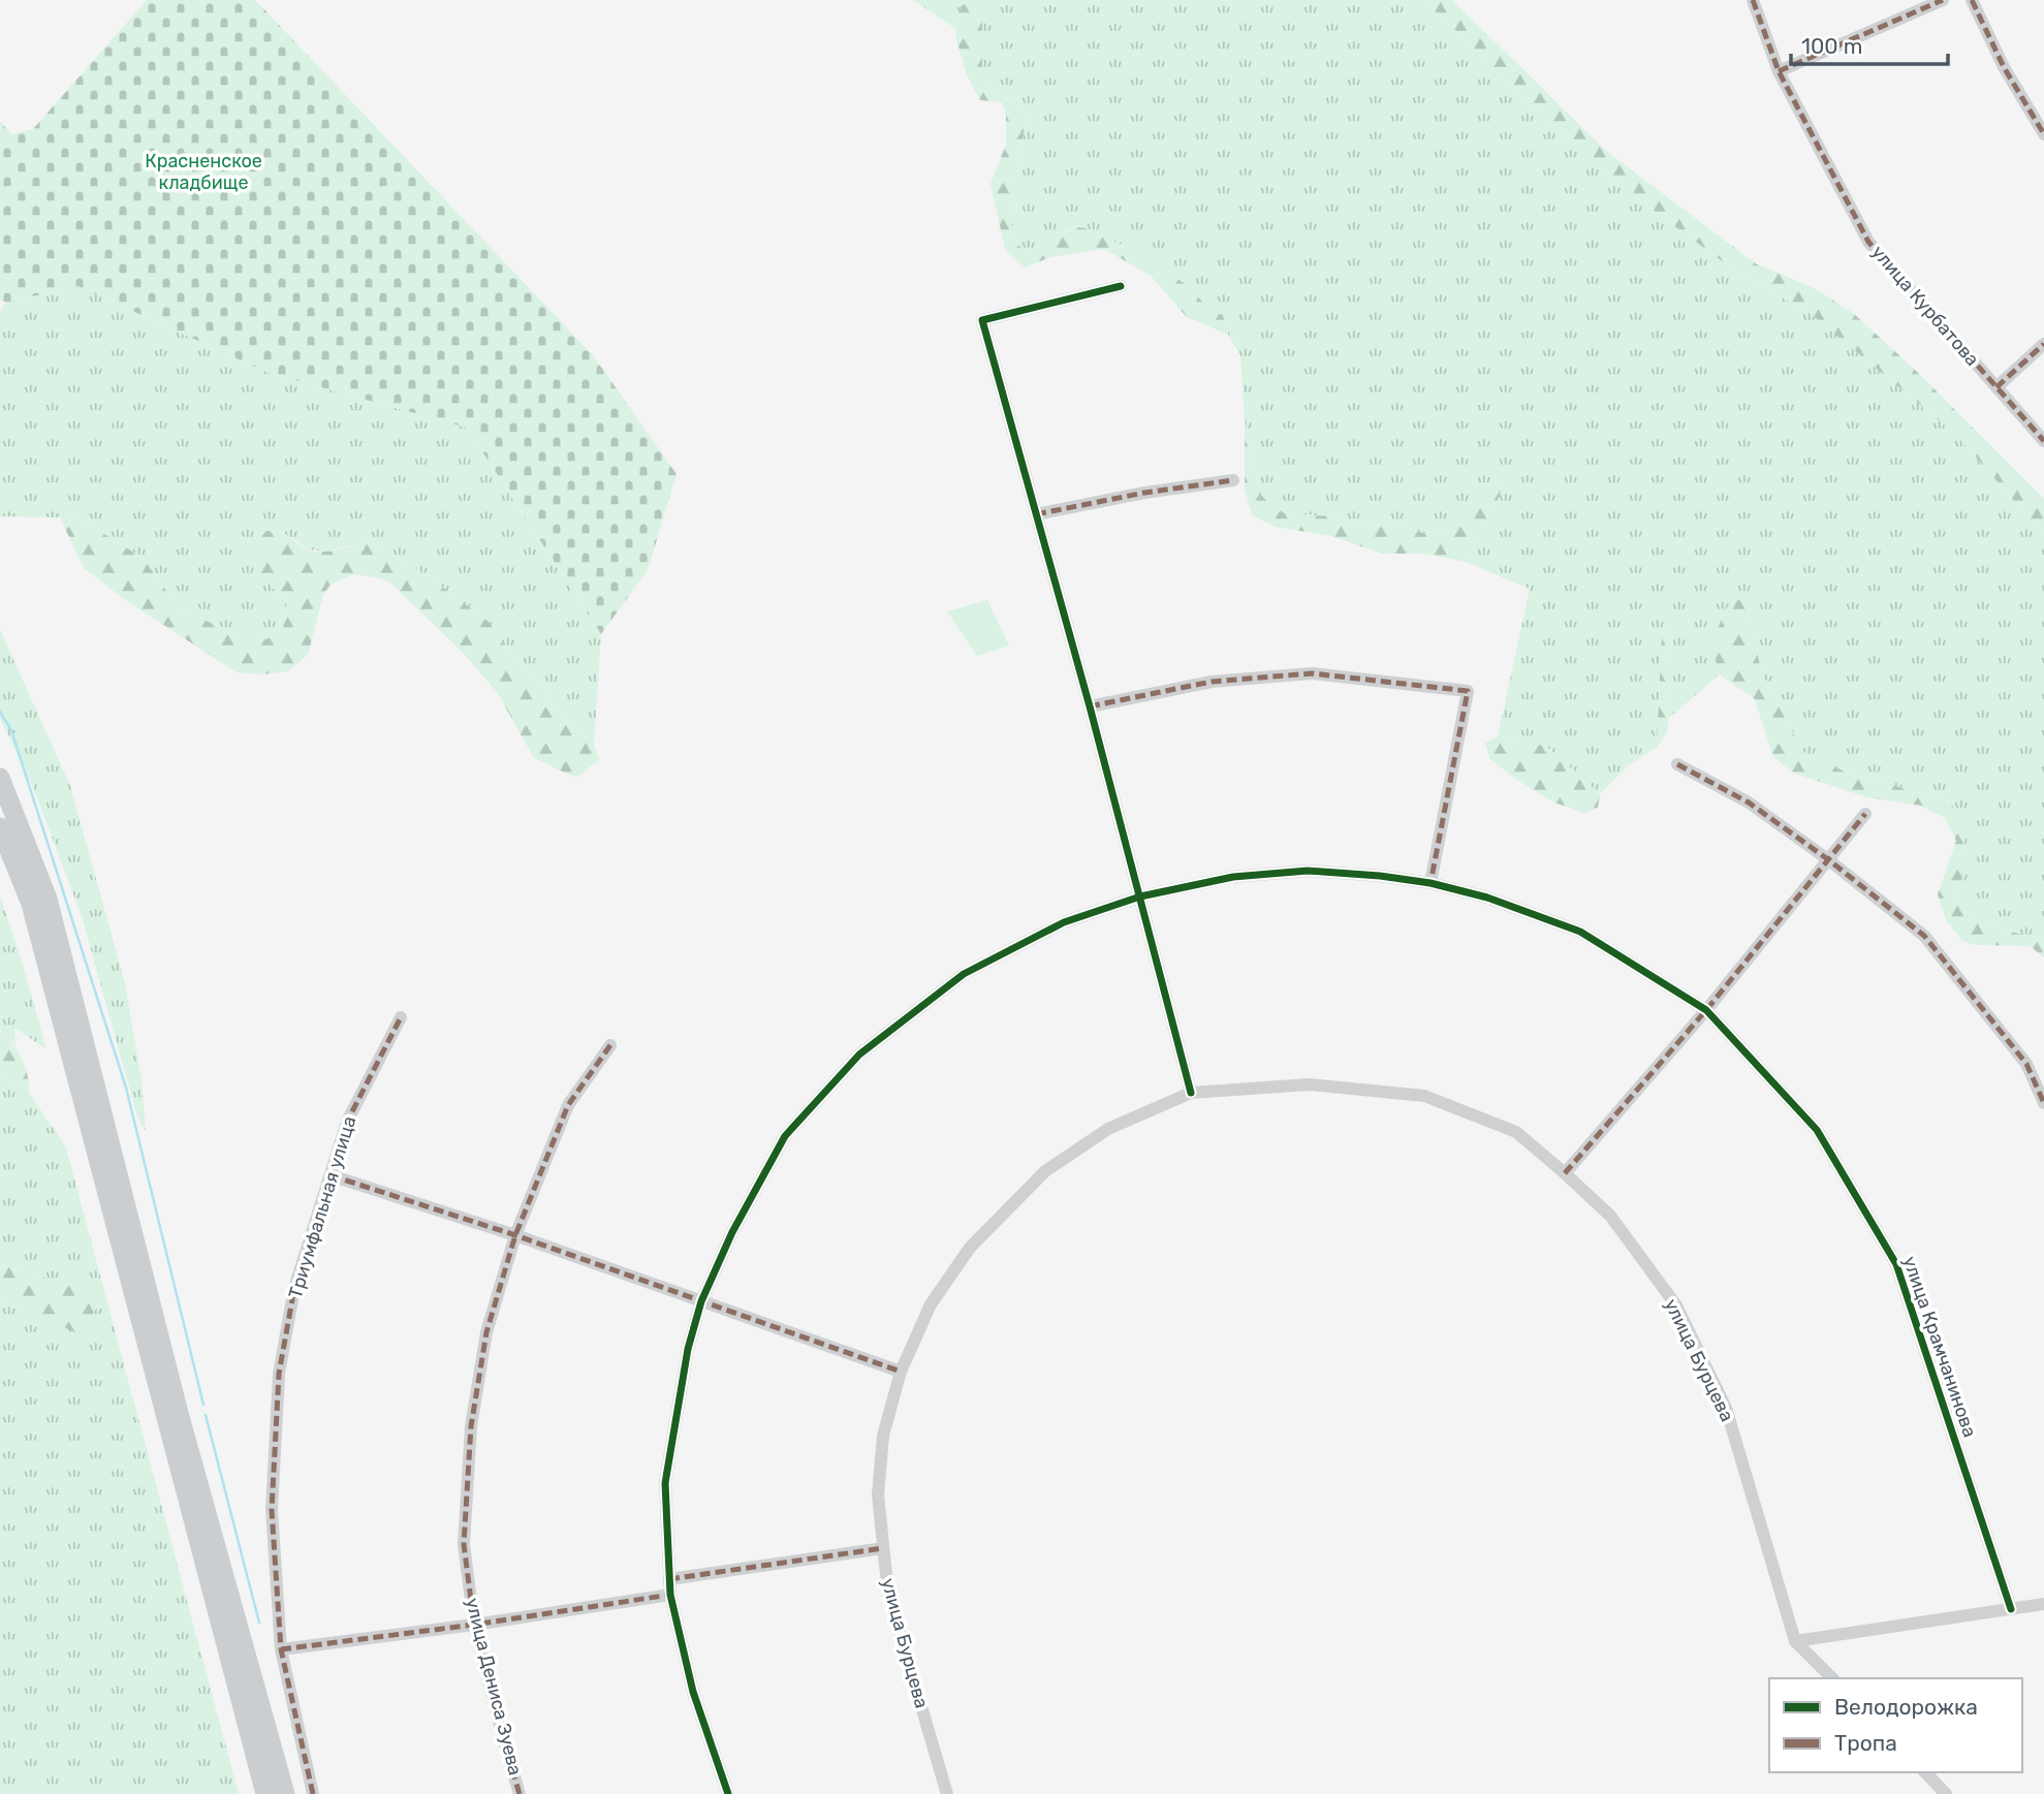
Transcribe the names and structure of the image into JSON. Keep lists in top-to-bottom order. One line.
{"streets":{"street":["улица Курбатова","Триумфальная улица","улица Крамчанинова","улица Бурцева","улица Дениса Зуева"]},"parks":["Красненское кладбище"],"legend":["Велодорожка","Тропа"],"scale_bar":"100 m"}
